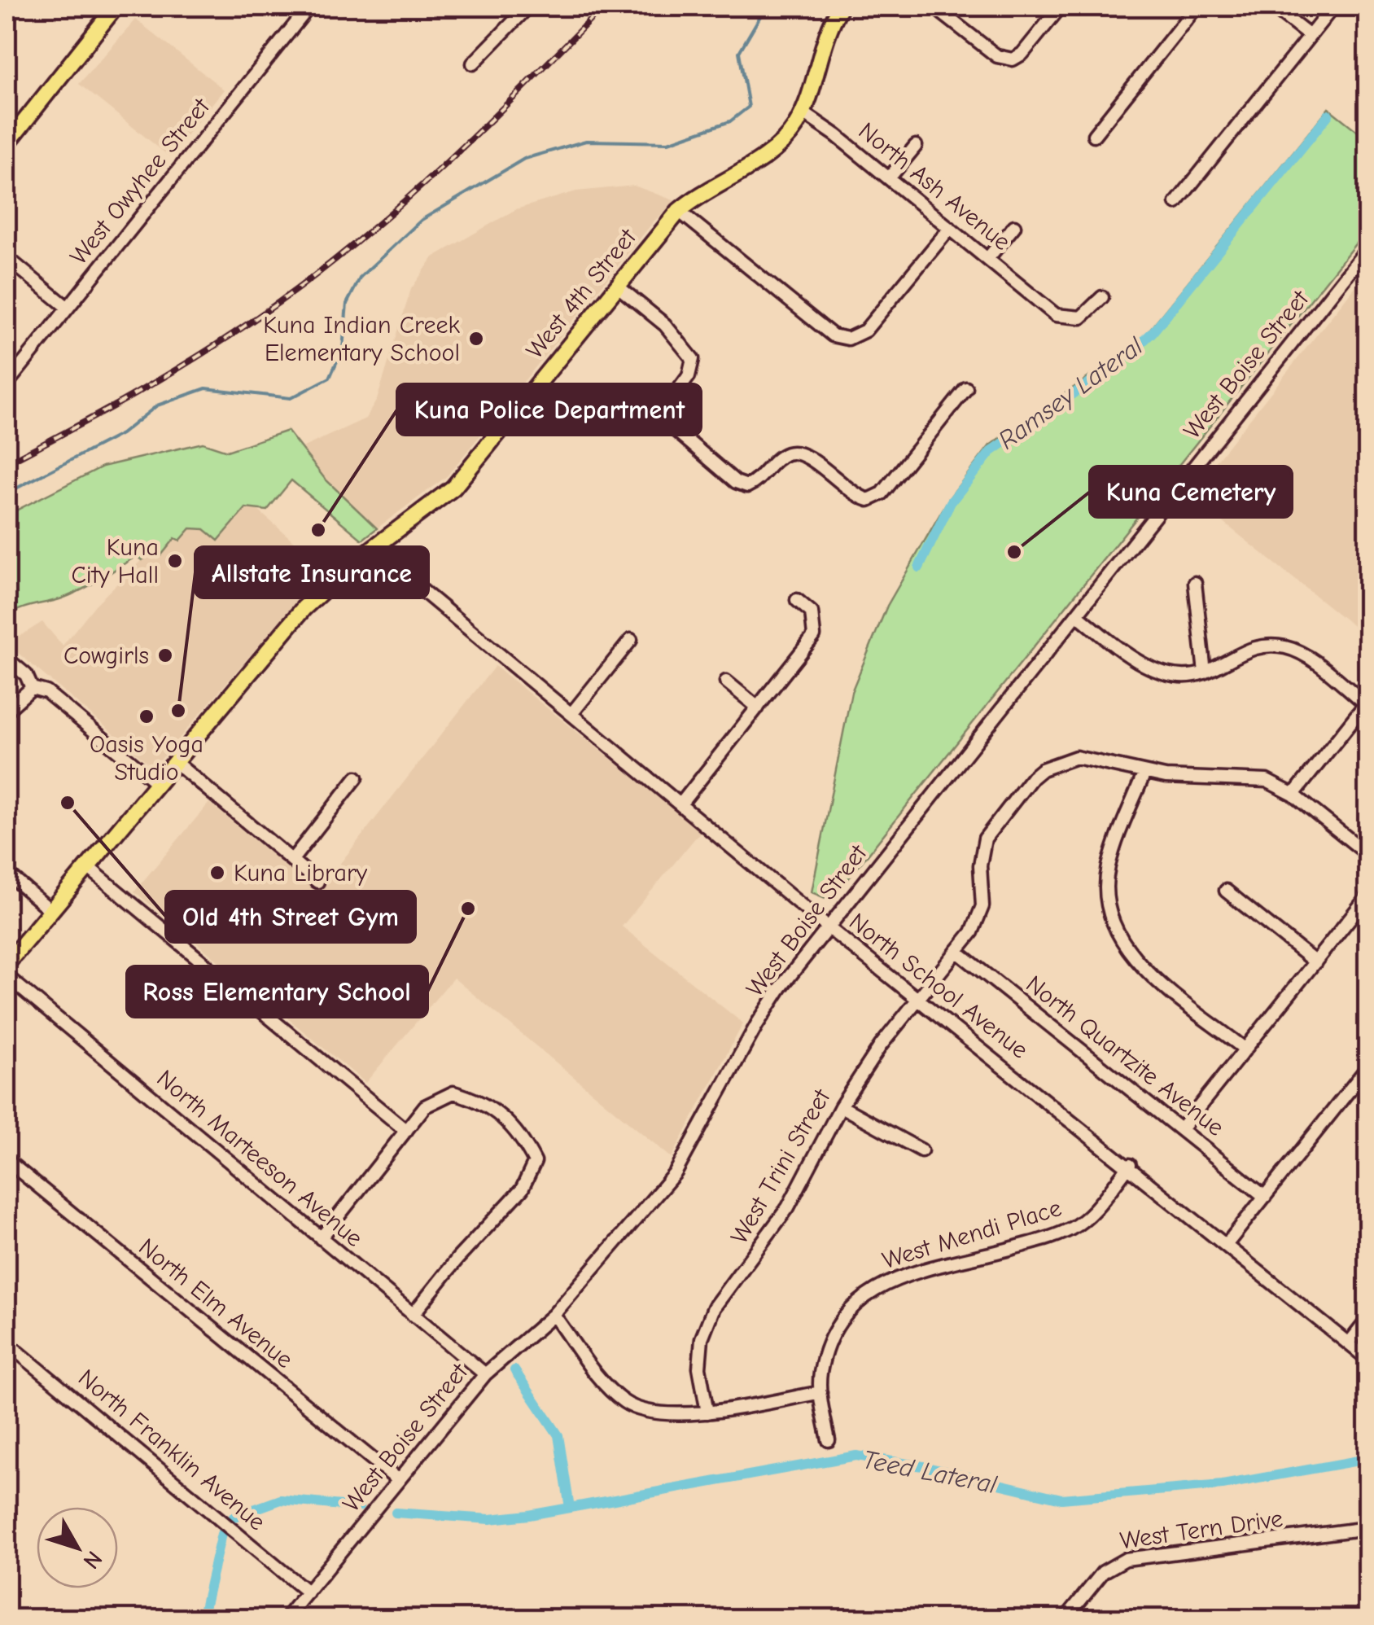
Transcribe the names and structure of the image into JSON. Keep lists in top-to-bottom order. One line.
{"streets":{"main road":["West 4th Street"],"street":["West Owyhee Street","North Ash Avenue","West Boise Street","North School Avenue","North Quartzite Avenue","North Marteeson Avenue","West Trini Street","West Mendi Place","North Elm Avenue","North Franklin Avenue","West Tern Drive"]},"crossings":[["North Ash Avenue","West 4th Street"],["West 4th Street","North School Avenue"],["West Boise Street","North School Avenue"],["West Boise Street","North Marteeson Avenue"],["West Boise Street","North Elm Avenue"],["West Boise Street","North Franklin Avenue"],["North School Avenue","West Trini Street"],["North School Avenue","West Mendi Place"],["North Quartzite Avenue","West Trini Street"]],"water":["Ramsey Lateral","Teed Lateral"],"places":["Kuna Indian Creek Elementary School","Kuna Police Department","Kuna Cemetery","Kuna City Hall","Cowgirls","Allstate Insurance","Oasis Yoga Studio","Old 4th Street Gym","Kuna Library","Ross Elementary School"],"north":"bottom right"}
